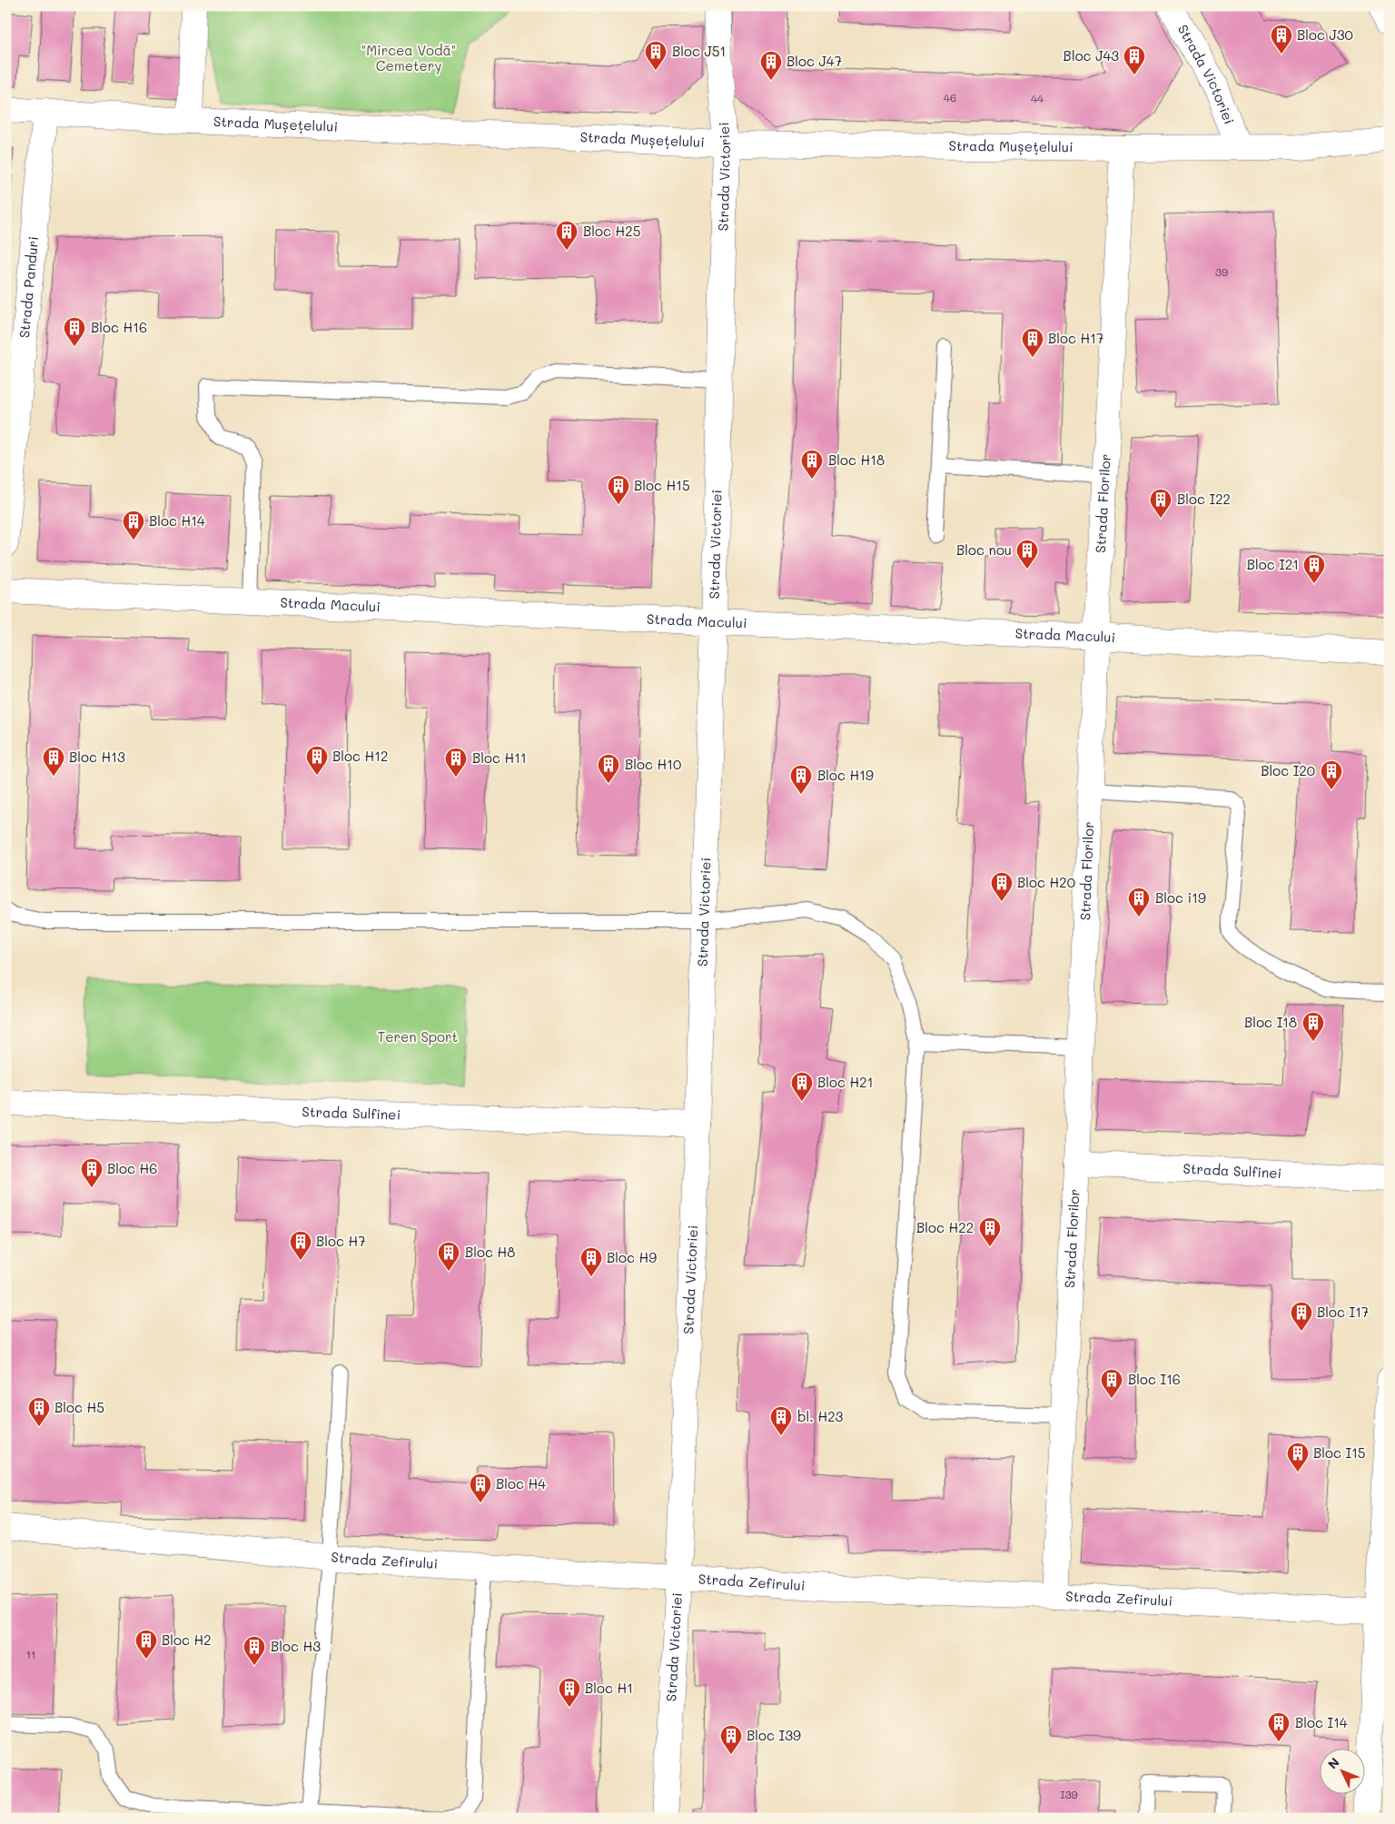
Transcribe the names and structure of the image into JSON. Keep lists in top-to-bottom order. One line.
{"streets":{"street":["Strada Victoriei","Strada Mușețelului","Strada Panduri","Strada Florilor","Strada Macului","Strada Sulfinei","Strada Zefirului"]},"crossings":[["Strada Victoriei","Strada Mușețelului"],["Strada Victoriei","Strada Macului"],["Strada Victoriei","Strada Sulfinei"],["Strada Victoriei","Strada Zefirului"],["Strada Mușețelului","Strada Panduri"],["Strada Mușețelului","Strada Florilor"],["Strada Florilor","Strada Macului"],["Strada Florilor","Strada Sulfinei"],["Strada Florilor","Strada Zefirului"]],"parks":["\"Mircea Vodă\" Cemetery","Teren Sport"],"places":{"building":["Bloc J30","Bloc J51","Bloc J43","Bloc J47","Bloc H25","Bloc H16","Bloc H17","Bloc H18","Bloc H15","Bloc I22","Bloc H14","Bloc nou","Bloc I21","Bloc H12","Bloc H13","Bloc H11","Bloc H10","Bloc I20","Bloc H19","Bloc H20","Bloc i19","Bloc I18","Bloc H21","Bloc H6","Bloc H22","Bloc H7","Bloc H8","Bloc H9","Bloc I17","Bloc I16","Bloc H5","bl. H23","Bloc I15","Bloc H4","Bloc H2","Bloc H3","Bloc H1","Bloc I14","Bloc I39"]},"house_numbers":["46","44","39","11","I39"],"north":"top left"}
